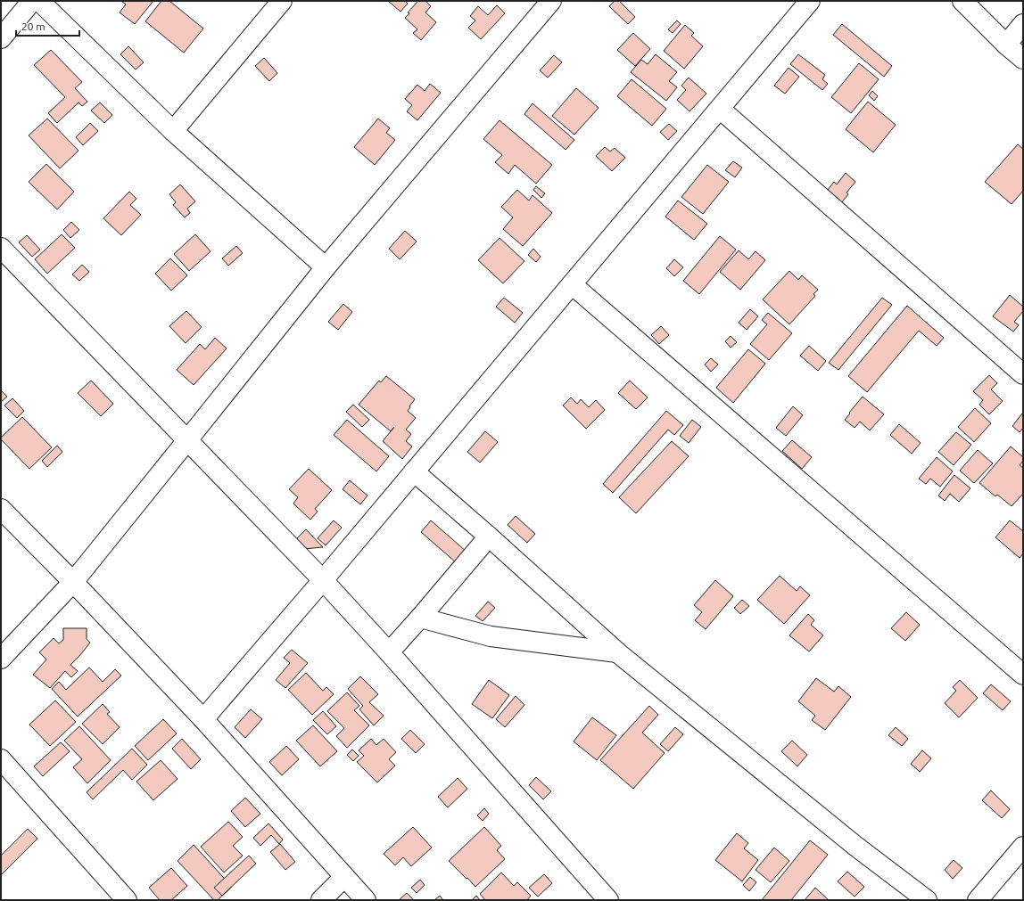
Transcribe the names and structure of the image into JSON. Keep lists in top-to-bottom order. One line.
{"scale_bar":"20 m"}
